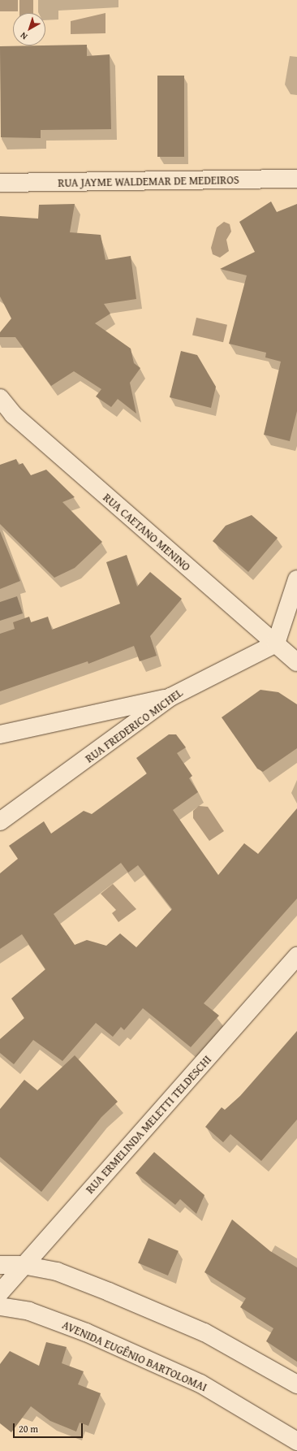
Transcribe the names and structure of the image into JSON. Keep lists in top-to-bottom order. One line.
{"streets":{"street":["RUA JAYME WALDEMAR DE MEDEIROS","RUA CAETANO MENINO","RUA FREDERICO MICHEL","RUA ERMELINDA MELETTI TELDESCHI","AVENIDA EUGÊNIO BARTOLOMAI"]},"crossings":[["RUA CAETANO MENINO","RUA FREDERICO MICHEL"]],"scale_bar":"20 m","north":"bottom left"}
